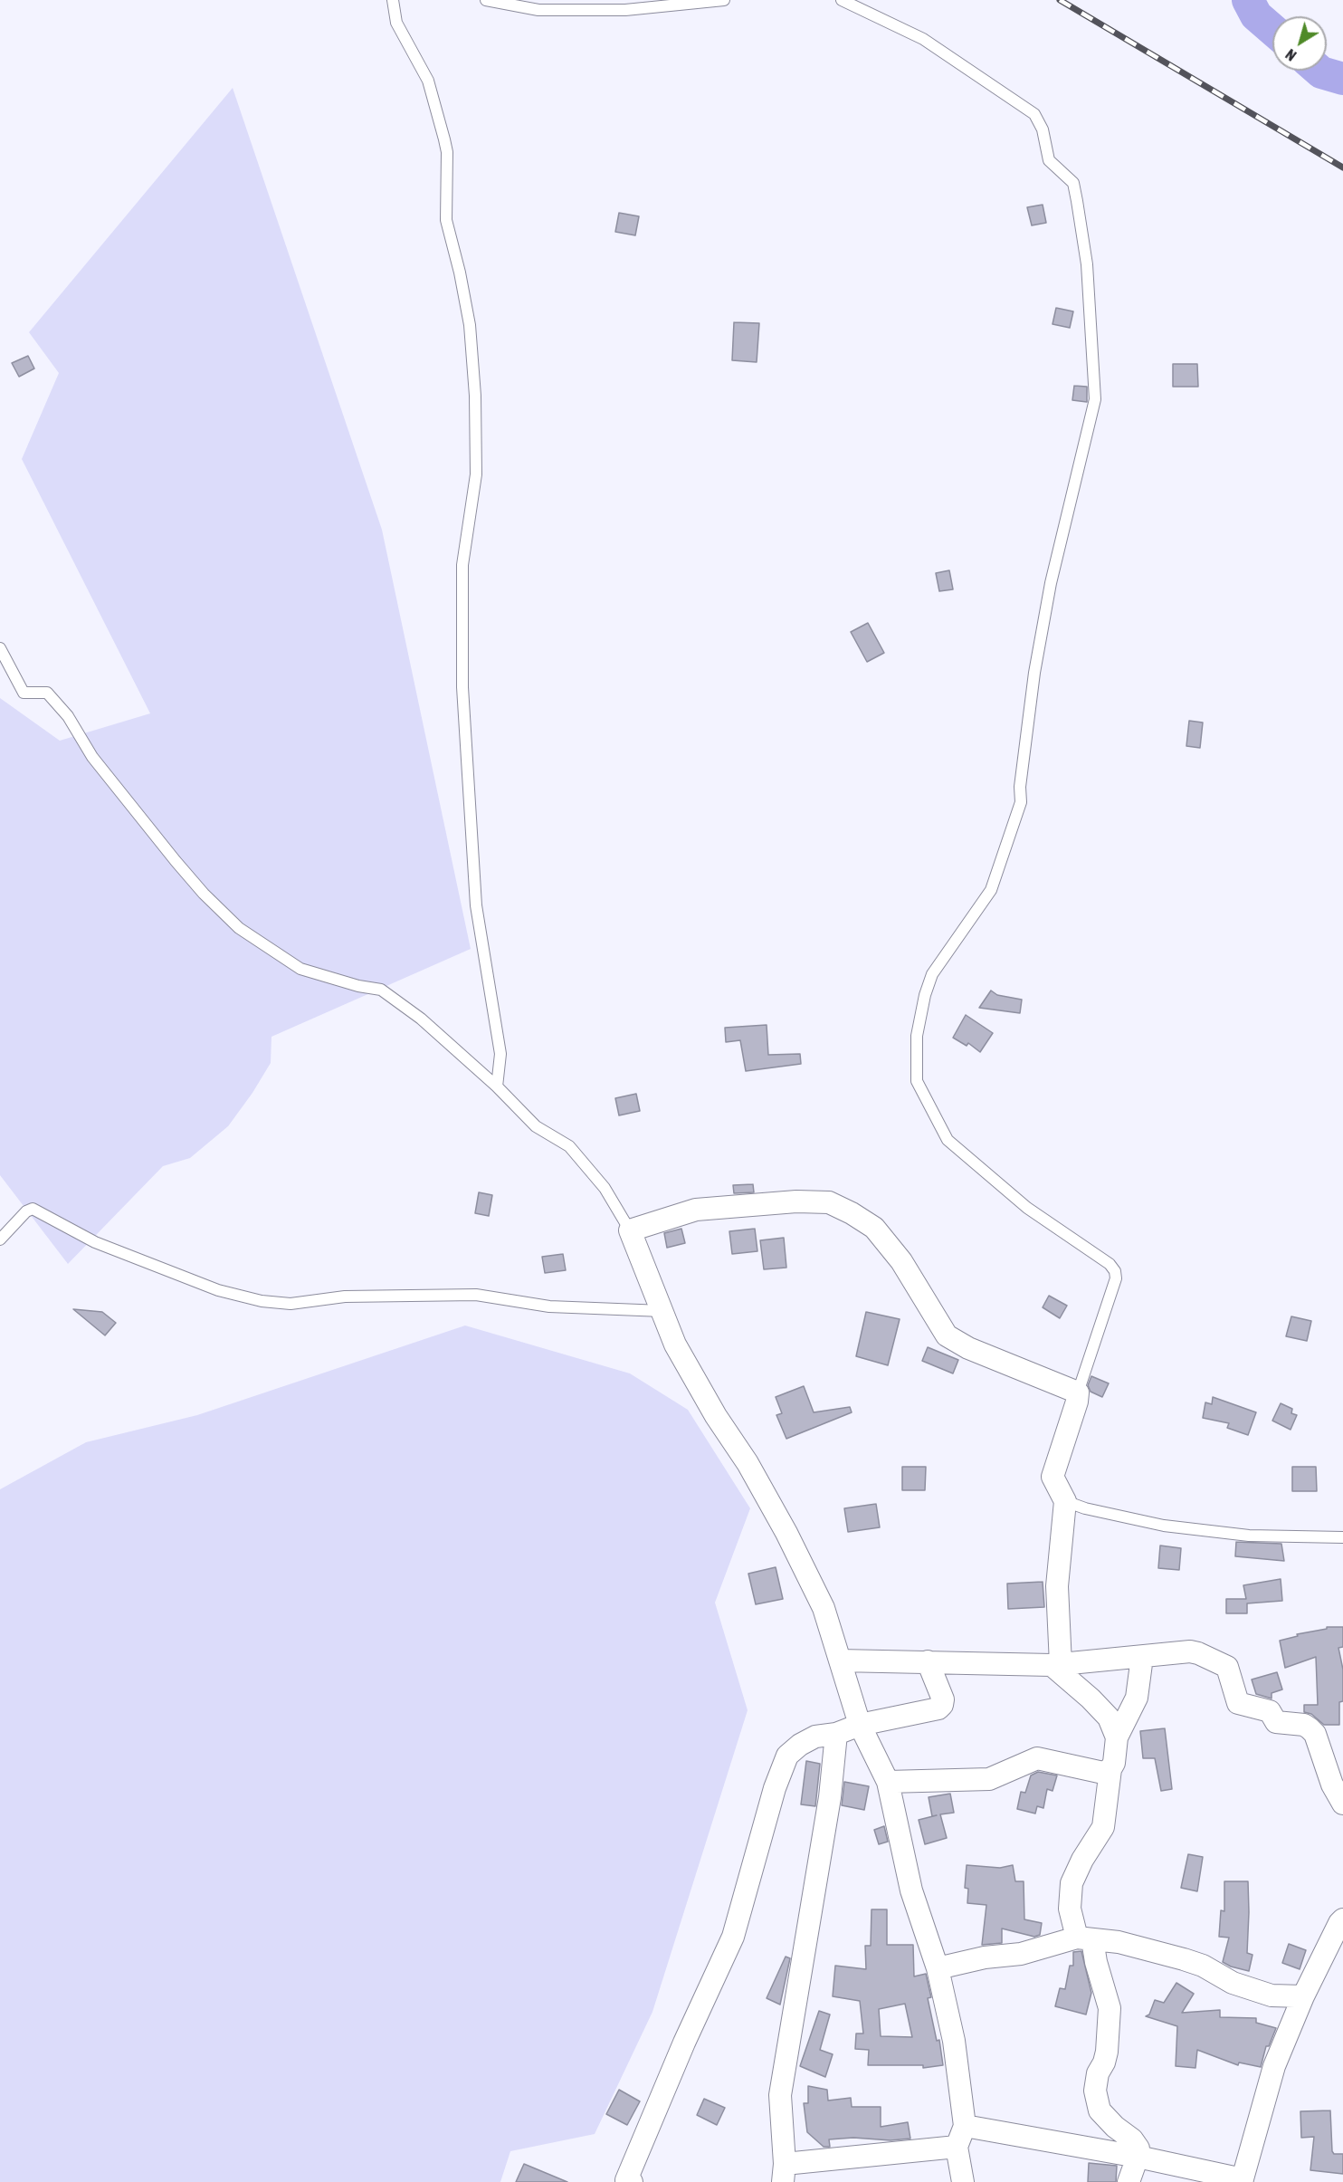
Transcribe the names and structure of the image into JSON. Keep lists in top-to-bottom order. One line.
{"north":"bottom left"}
